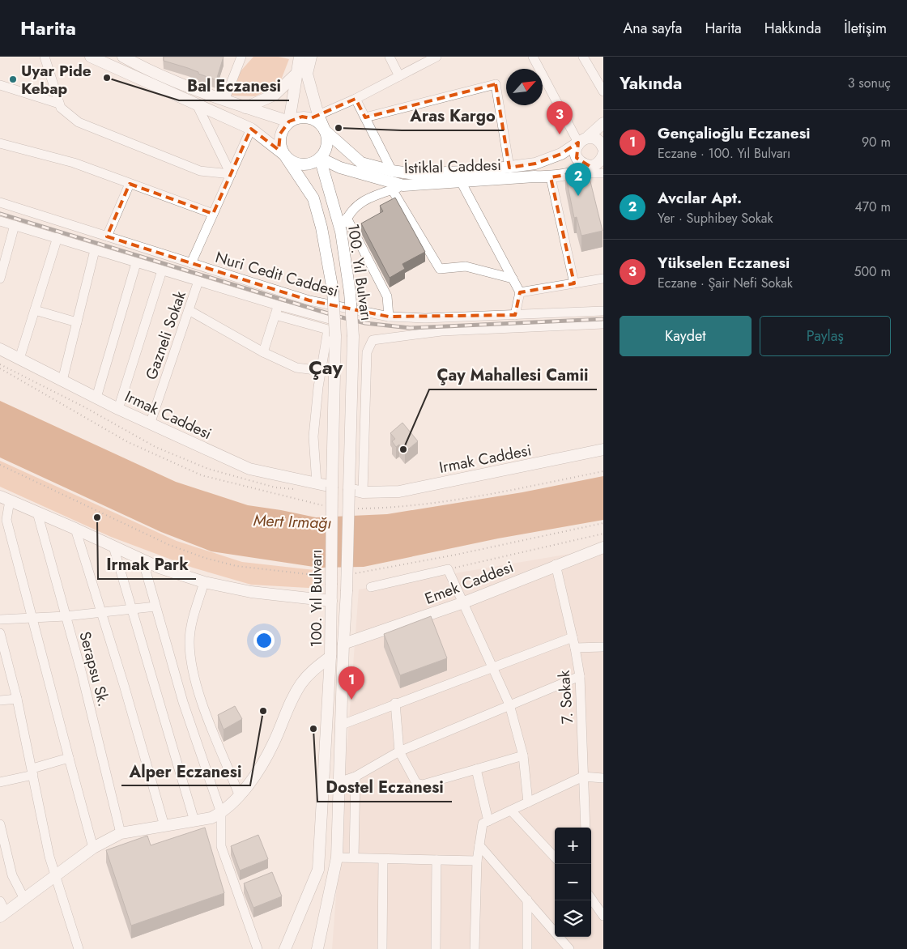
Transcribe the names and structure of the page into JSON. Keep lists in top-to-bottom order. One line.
{"streets":{"main road":["İstiklal Caddesi","100. Yıl Bulvarı","Irmak Caddesi","Emek Caddesi"],"street":["Nuri Cedit Caddesi","Gazneli Sokak","Serapsu Sk.","7. Sokak"]},"crossings":[["İstiklal Caddesi","100. Yıl Bulvarı"],["100. Yıl Bulvarı","Irmak Caddesi"],["100. Yıl Bulvarı","Emek Caddesi"],["Nuri Cedit Caddesi","Gazneli Sokak"],["Gazneli Sokak","Irmak Caddesi"],["Emek Caddesi","7. Sokak"]],"districts":["Çay"],"water":["Mert Irmağı"],"places":["Bal Eczanesi","Uyar Pide Kebap","Aras Kargo","Çay Mahallesi Camii","Irmak Park","Alper Eczanesi","Dostel Eczanesi"],"north":"top right","page":{"header":"Harita","nav":["Ana sayfa","Harita","Hakkında","İletişim"],"heading":["Yakında","3 sonuç"],"pins":["3","2","1"],"list":[{"mark":"1","name":"Gençalioğlu Eczanesi","note":"Eczane · 100. Yıl Bulvarı","value":"90 m"},{"mark":"2","name":"Avcılar Apt.","note":"Yer · Suphibey Sokak","value":"470 m"},{"mark":"3","name":"Yükselen Eczanesi","note":"Eczane · Şair Nefi Sokak","value":"500 m"}],"buttons":["Kaydet","Paylaş"],"map_buttons":["+","−"]}}
